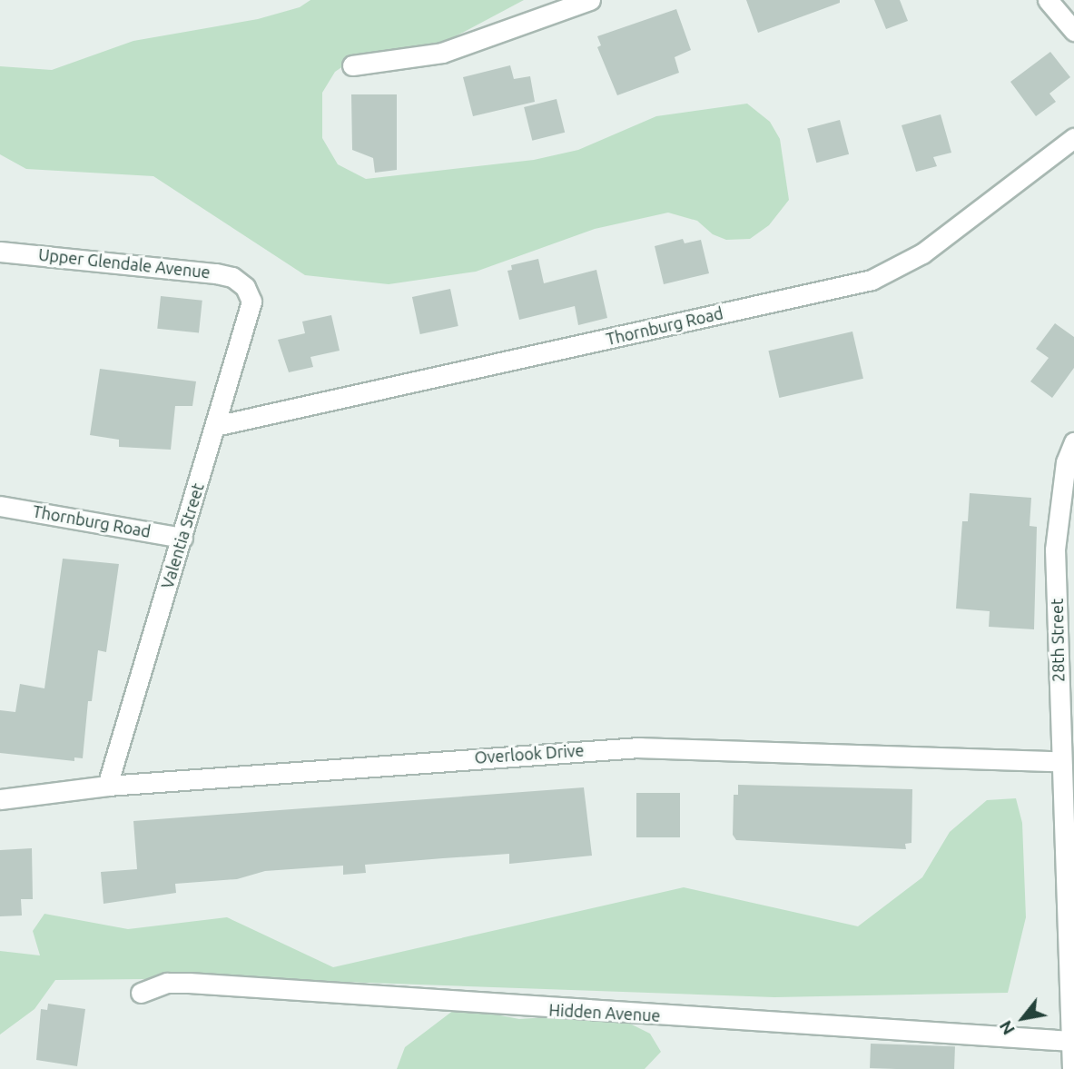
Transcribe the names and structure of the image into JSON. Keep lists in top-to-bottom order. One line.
{"streets":{"street":["Upper Glendale Avenue","Thornburg Road","Valentia Street","28th Street","Overlook Drive","Hidden Avenue"]},"crossings":[["Upper Glendale Avenue","Valentia Street"],["Thornburg Road","Valentia Street"],["Valentia Street","Overlook Drive"],["28th Street","Overlook Drive"],["28th Street","Hidden Avenue"]],"north":"bottom left"}
